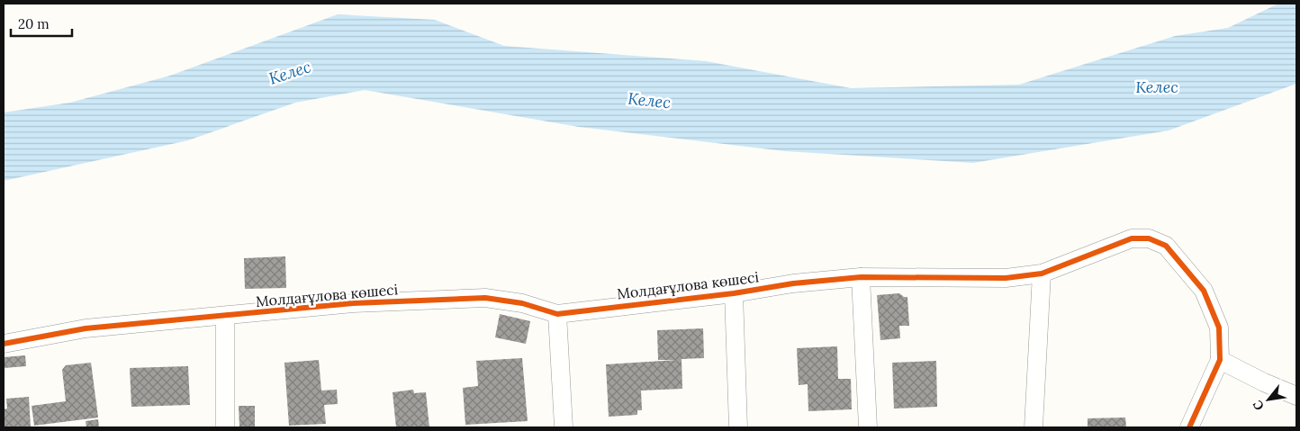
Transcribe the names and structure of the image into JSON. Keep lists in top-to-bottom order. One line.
{"streets":{"street":["Молдағұлова көшесі"]},"water":["Келес"],"scale_bar":"20 m","north":"bottom left"}
